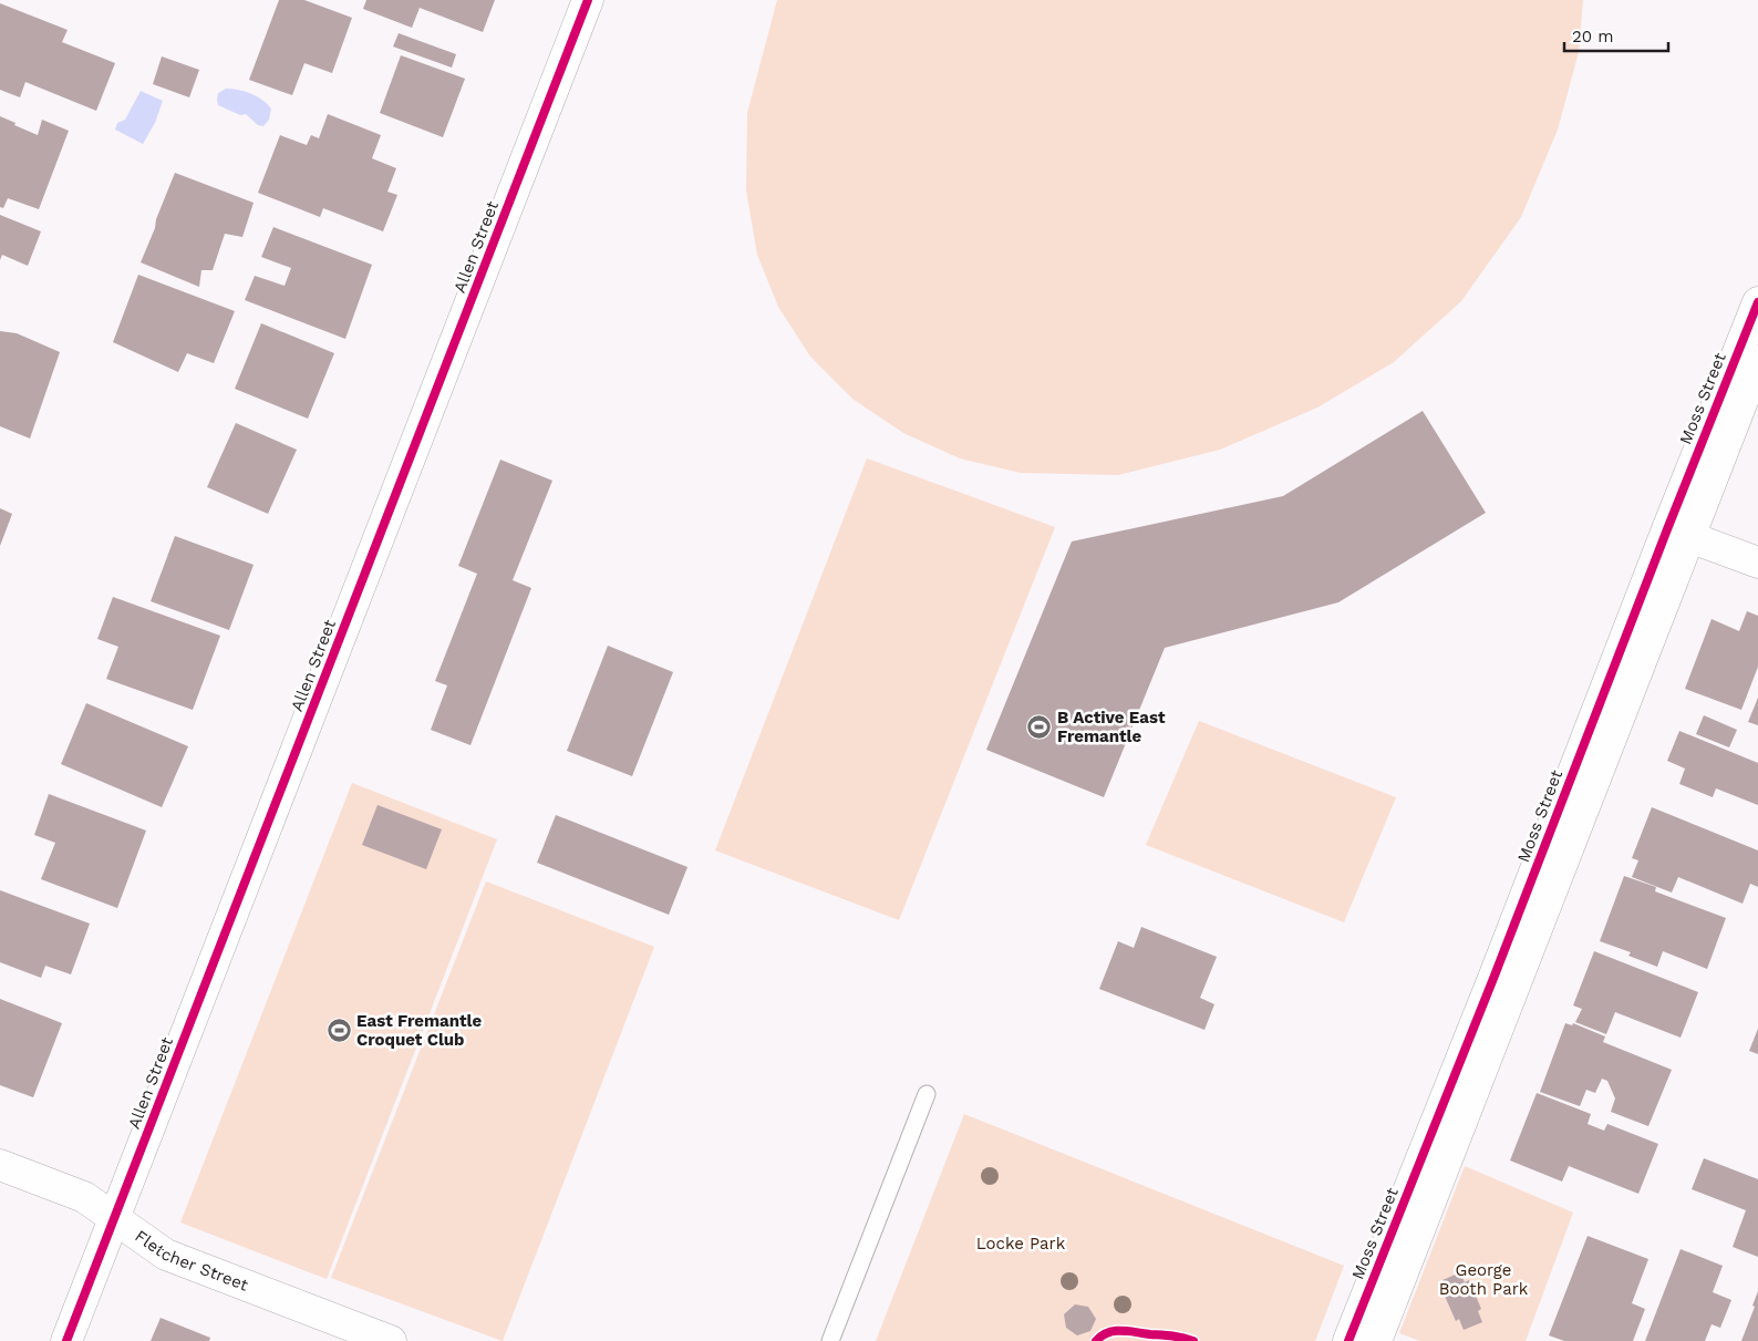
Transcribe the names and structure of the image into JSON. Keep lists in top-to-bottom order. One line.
{"streets":{"street":["Allen Street","Moss Street","Fletcher Street"]},"crossings":[["Allen Street","Fletcher Street"]],"parks":["Locke Park","George Booth Park"],"places":{"sports":["B Active East Fremantle","East Fremantle Croquet Club"]},"scale_bar":"20 m"}
